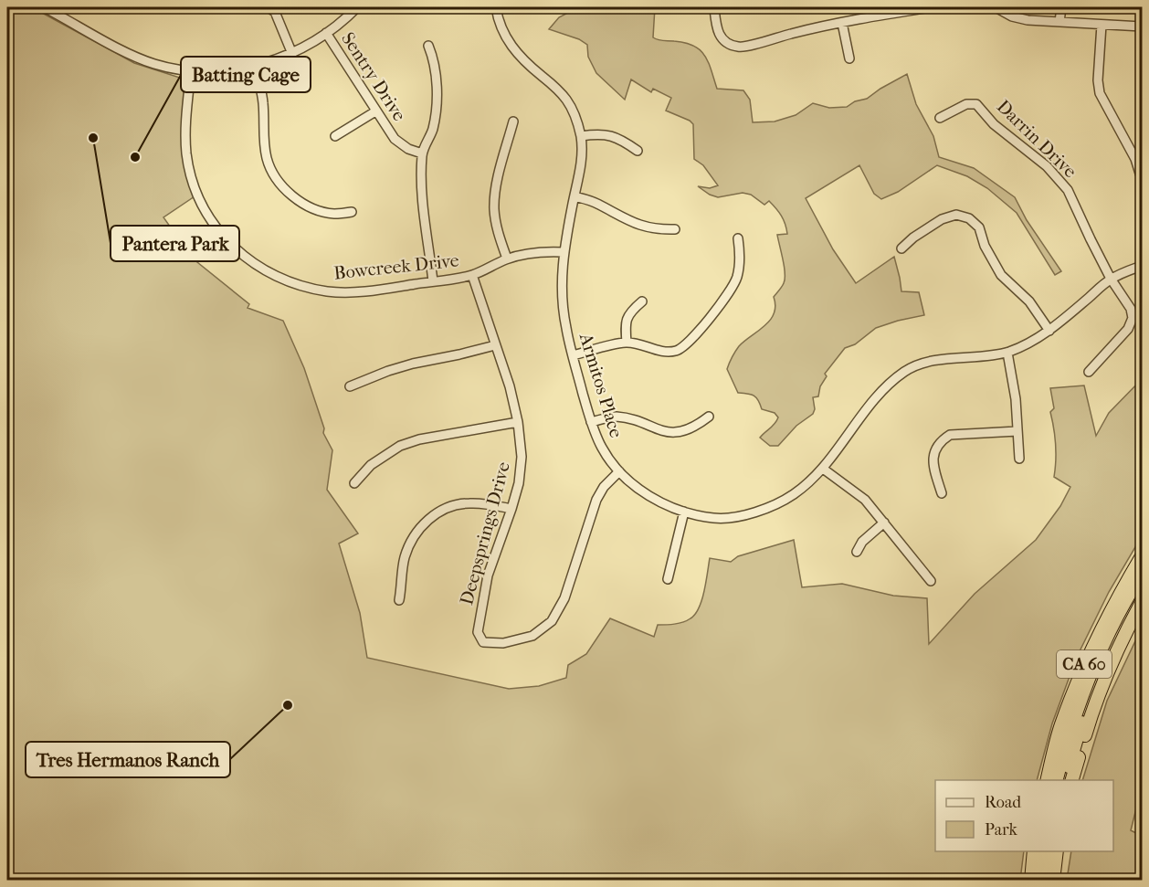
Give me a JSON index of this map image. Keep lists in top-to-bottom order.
{
  "streets": {
    "highway": ["CA 60"],
    "street": [
      "Sentry Drive",
      "Darrin Drive",
      "Bowcreek Drive",
      "Armitos Place",
      "Deepsprings Drive"
    ]
  },
  "crossings": [
    ["Darrin Drive", "Armitos Place"],
    ["Bowcreek Drive", "Armitos Place"],
    ["Bowcreek Drive", "Deepsprings Drive"],
    ["Armitos Place", "Deepsprings Drive"]
  ],
  "places": ["Pantera Park", "Batting Cage", "Tres Hermanos Ranch"],
  "legend": ["Road", "Park"]
}
